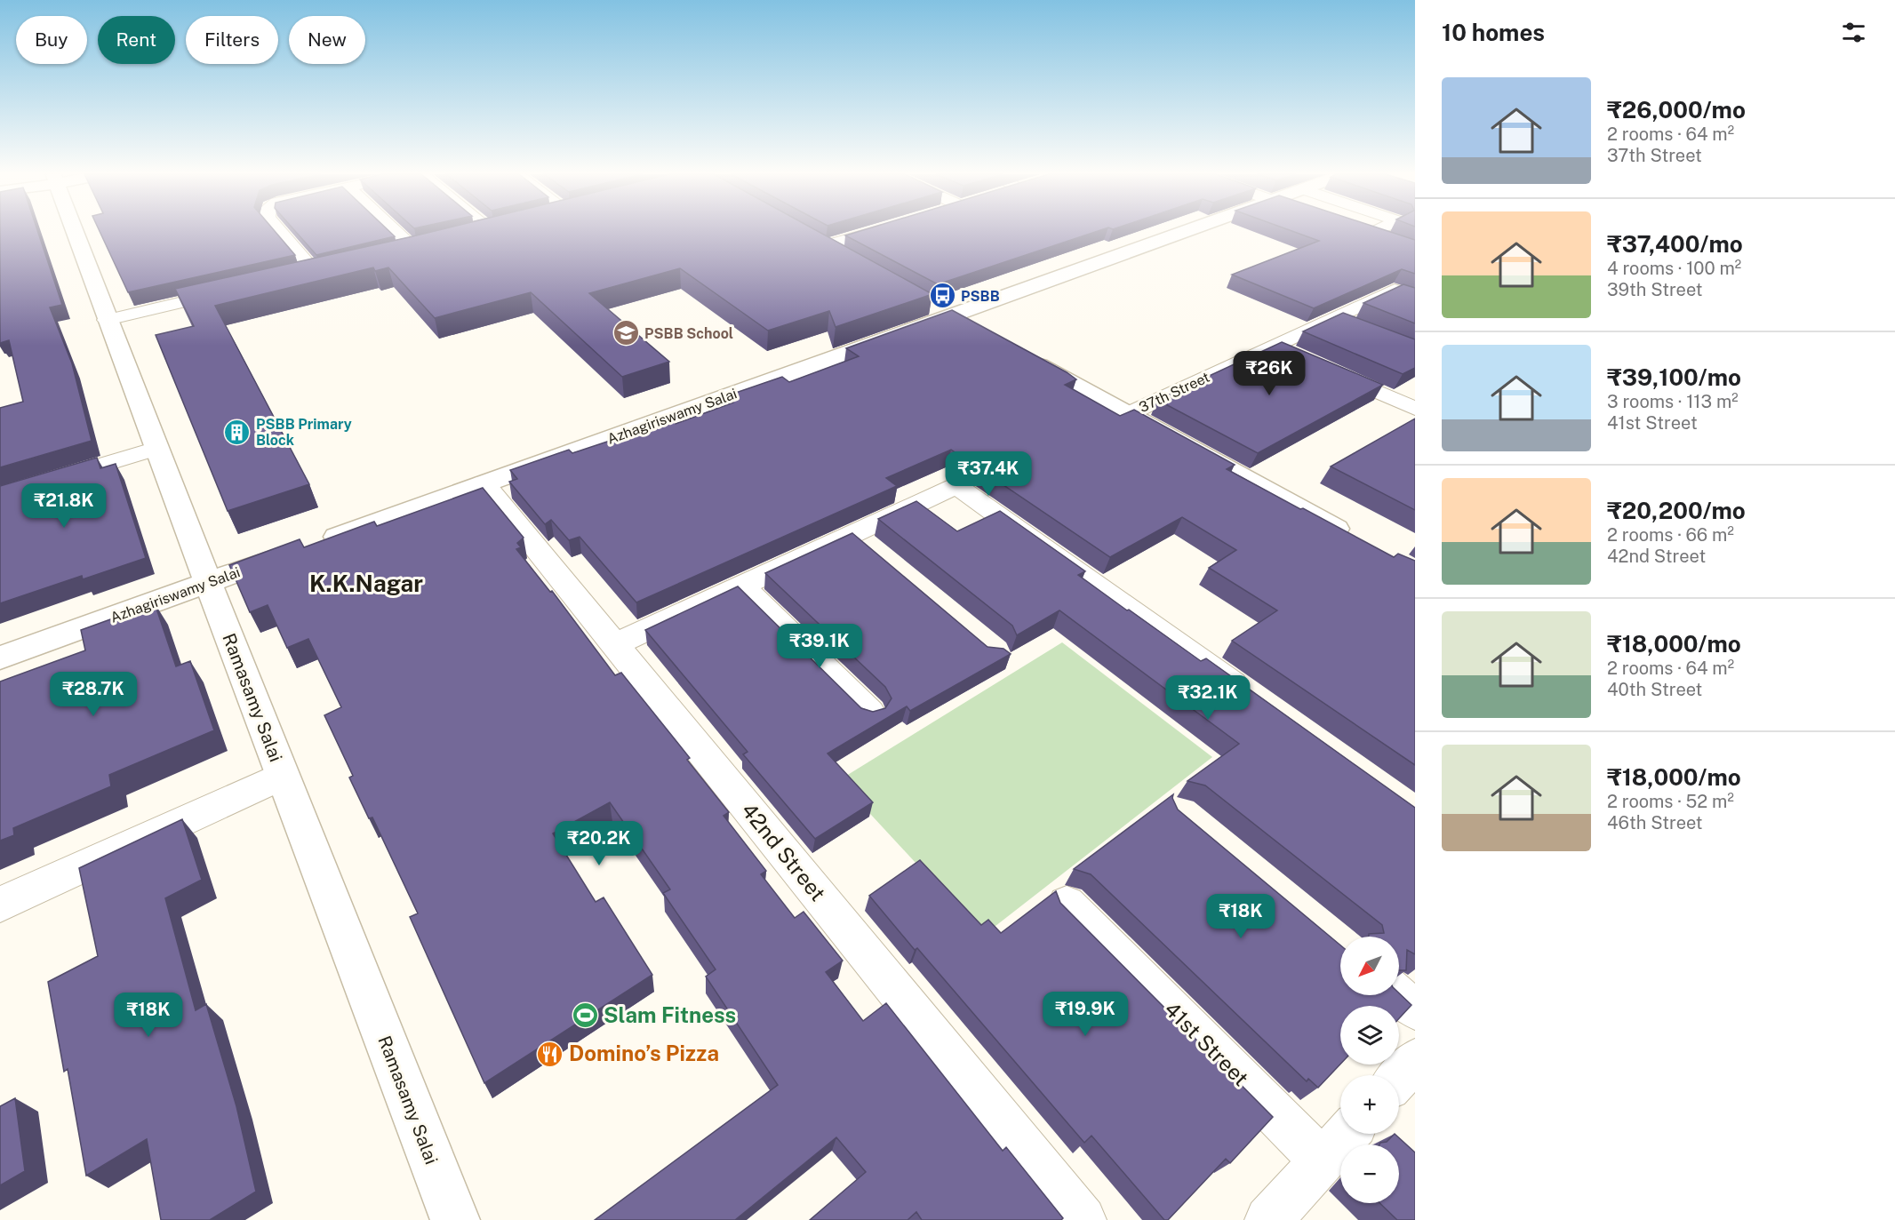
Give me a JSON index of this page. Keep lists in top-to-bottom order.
{
  "streets": {
    "street": [
      "37th Street",
      "Azhagiriswamy Salai",
      "Ramasamy Salai",
      "42nd Street",
      "41st Street"
    ]
  },
  "crossings": [
    ["Azhagiriswamy Salai", "Ramasamy Salai"],
    ["Azhagiriswamy Salai", "42nd Street"]
  ],
  "districts": ["K.K.Nagar"],
  "places": {
    "bus stop": ["PSBB"],
    "school or university": ["PSBB School"],
    "building": ["PSBB Primary Block"],
    "sports": ["Slam Fitness"],
    "restaurant": ["Domino’s Pizza"]
  },
  "north": "bottom left",
  "page": {
    "heading": "10 homes",
    "chip": [
      "Buy",
      "Rent",
      "Filters",
      "New"
    ],
    "list": [
      {
        "name": "₹26,000/mo",
        "note": "2 rooms · 64 m² · 37th Street"
      },
      {
        "name": "₹37,400/mo",
        "note": "4 rooms · 100 m² · 39th Street"
      },
      {
        "name": "₹39,100/mo",
        "note": "3 rooms · 113 m² · 41st Street"
      },
      {
        "name": "₹20,200/mo",
        "note": "2 rooms · 66 m² · 42nd Street"
      },
      {
        "name": "₹18,000/mo",
        "note": "2 rooms · 64 m² · 40th Street"
      },
      {
        "name": "₹18,000/mo",
        "note": "2 rooms · 52 m² · 46th Street"
      }
    ],
    "price": [
      "₹26K",
      "₹37.4K",
      "₹21.8K",
      "₹39.1K",
      "₹28.7K",
      "₹32.1K",
      "₹20.2K",
      "₹18K",
      "₹19.9K",
      "₹18K"
    ],
    "map_buttons": ["+", "−"]
  }
}
